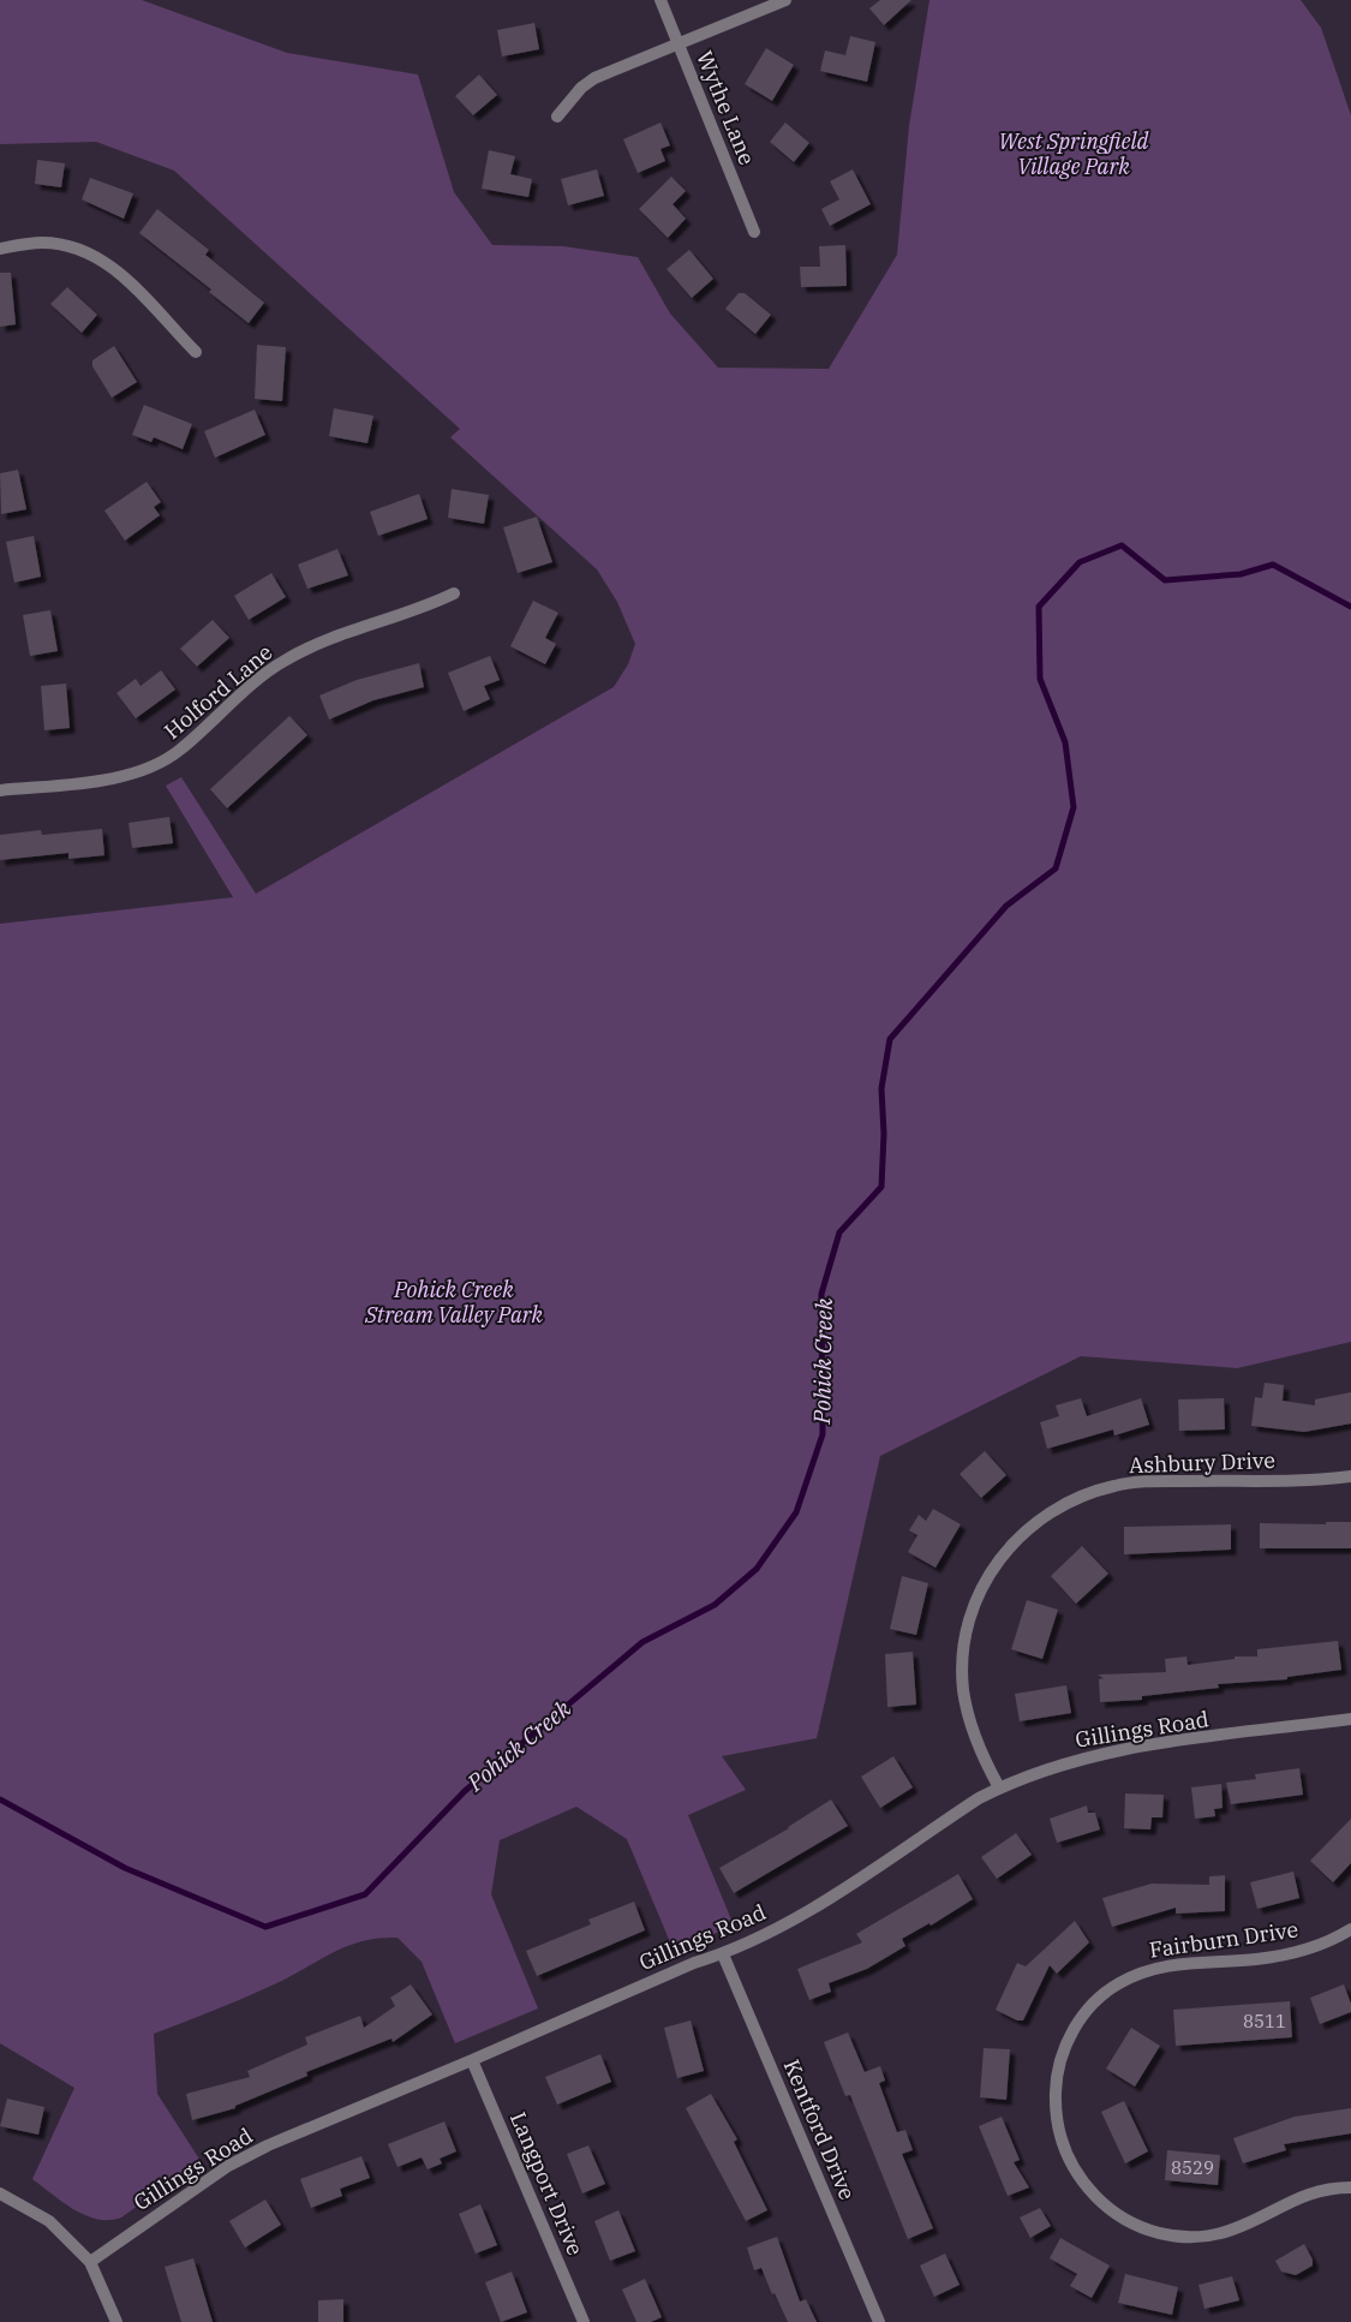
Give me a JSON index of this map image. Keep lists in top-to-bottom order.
{
  "streets": {
    "street": [
      "Wythe Lane",
      "Holford Lane",
      "Ashbury Drive",
      "Gillings Road",
      "Fairburn Drive",
      "Kentford Drive",
      "Langport Drive"
    ]
  },
  "crossings": [
    ["Ashbury Drive", "Gillings Road"],
    ["Gillings Road", "Kentford Drive"],
    ["Gillings Road", "Langport Drive"]
  ],
  "water": ["Pohick Creek"],
  "parks": ["West Springfield Village Park", "Pohick Creek Stream Valley Park"],
  "house_numbers": ["8511", "8529"]
}
